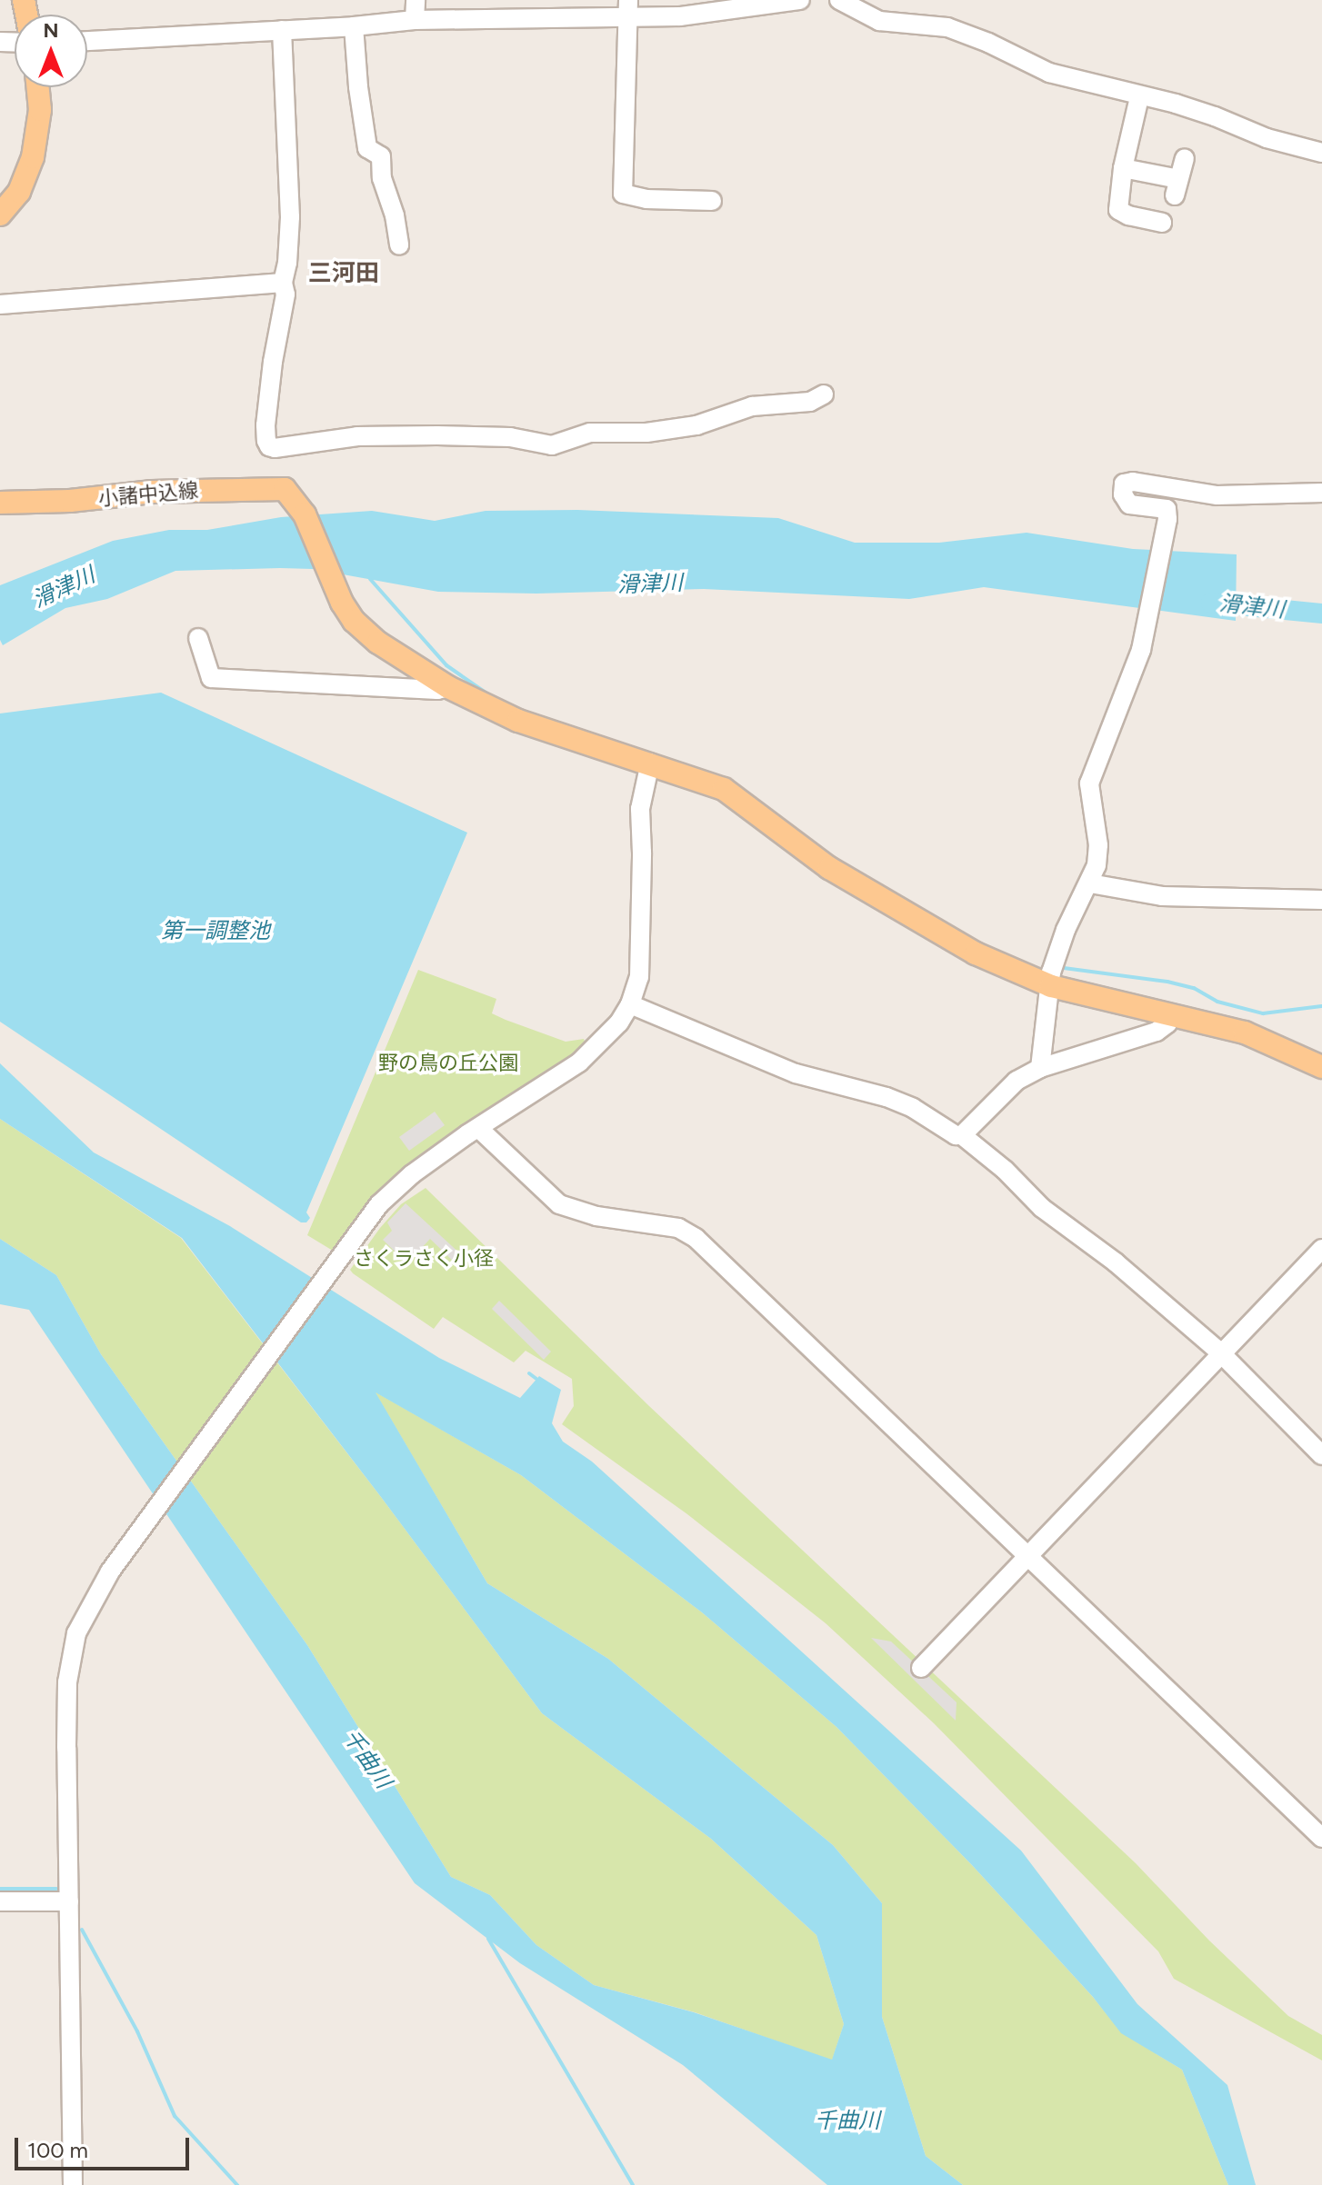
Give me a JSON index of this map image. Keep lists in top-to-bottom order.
{
  "streets": {
    "main road": ["小諸中込線"]
  },
  "districts": ["三河田"],
  "water": ["滑津川", "第一調整池", "千曲川"],
  "parks": ["野の鳥の丘公園", "さくラさく小径"],
  "scale_bar": "100 m",
  "north": "top"
}
